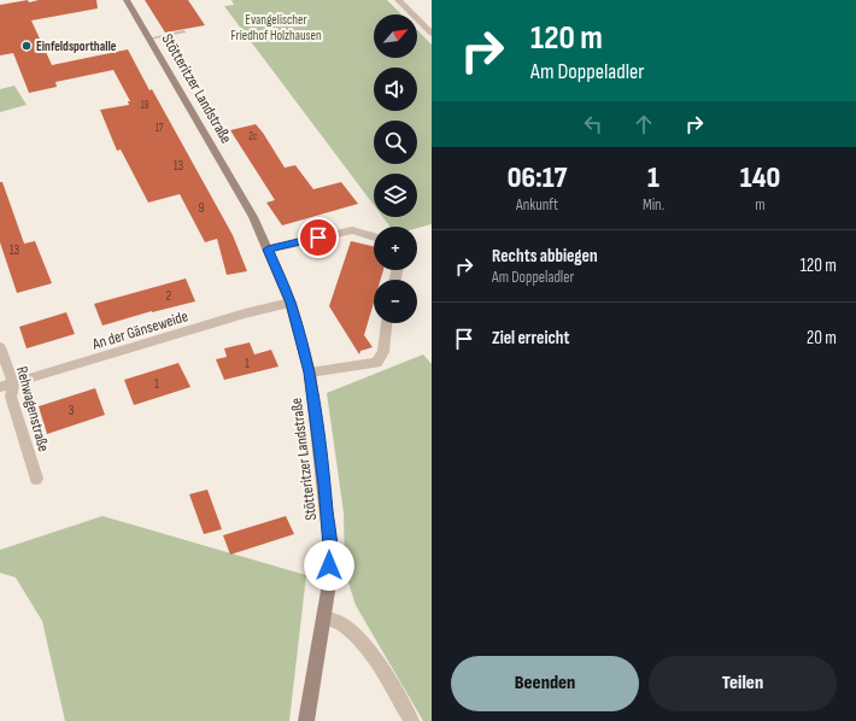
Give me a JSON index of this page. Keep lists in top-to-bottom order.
{
  "streets": {
    "street": ["Stötteritzer Landstraße", "An der Gänseweide", "Rehwagenstraße"]
  },
  "crossings": [
    ["Stötteritzer Landstraße", "An der Gänseweide"],
    ["An der Gänseweide", "Rehwagenstraße"]
  ],
  "parks": ["Evangelischer Friedhof Holzhausen"],
  "places": ["Einfeldsporthalle"],
  "house_numbers": [
    "19",
    "17",
    "2c",
    "13",
    "9",
    "13",
    "2",
    "1",
    "1",
    "3"
  ],
  "north": "top right",
  "page": {
    "turn": ["120 m", "Am Doppeladler"],
    "map_buttons": ["+", "−"],
    "eta": [
      "06:17",
      "Ankunft",
      "1",
      "Min.",
      "140",
      "m"
    ],
    "list": [
      {
        "name": "Rechts abbiegen",
        "note": "Am Doppeladler",
        "value": "120 m"
      },
      {
        "name": "Ziel erreicht",
        "value": "20 m"
      }
    ],
    "buttons": ["Beenden", "Teilen"]
  }
}
